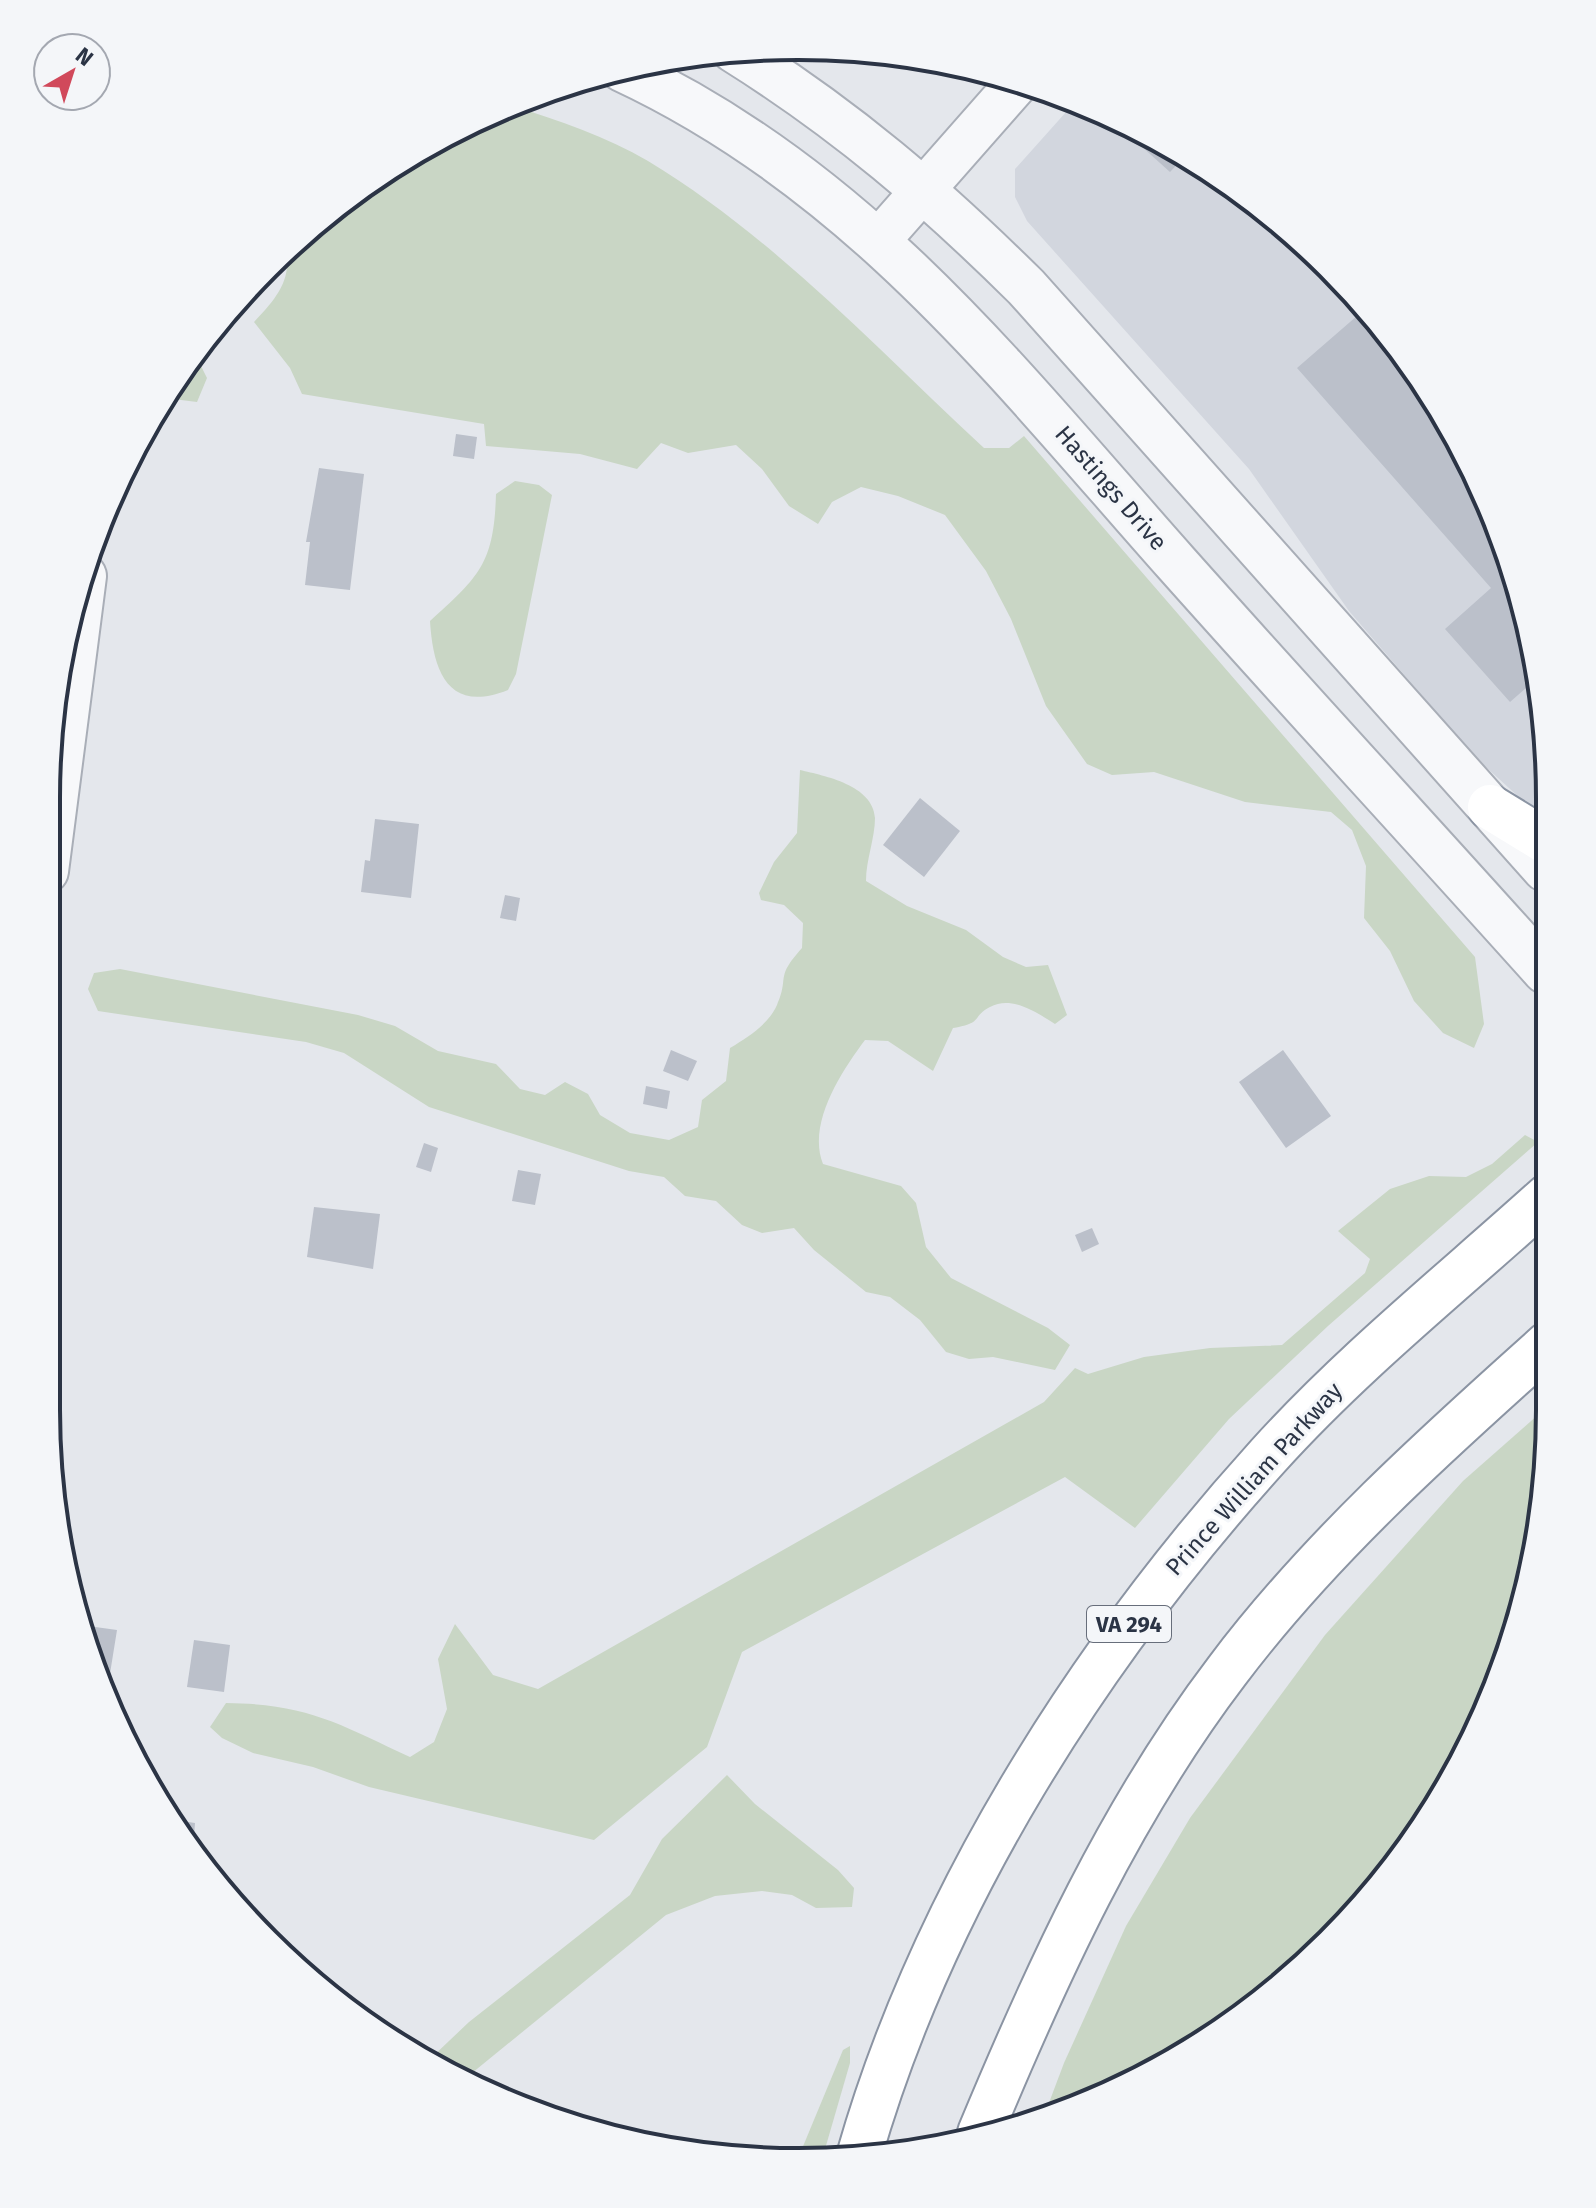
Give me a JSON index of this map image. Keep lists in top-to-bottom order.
{
  "streets": {
    "highway": ["Prince William Parkway", "VA 294"],
    "street": ["Hastings Drive"]
  },
  "north": "top right"
}
